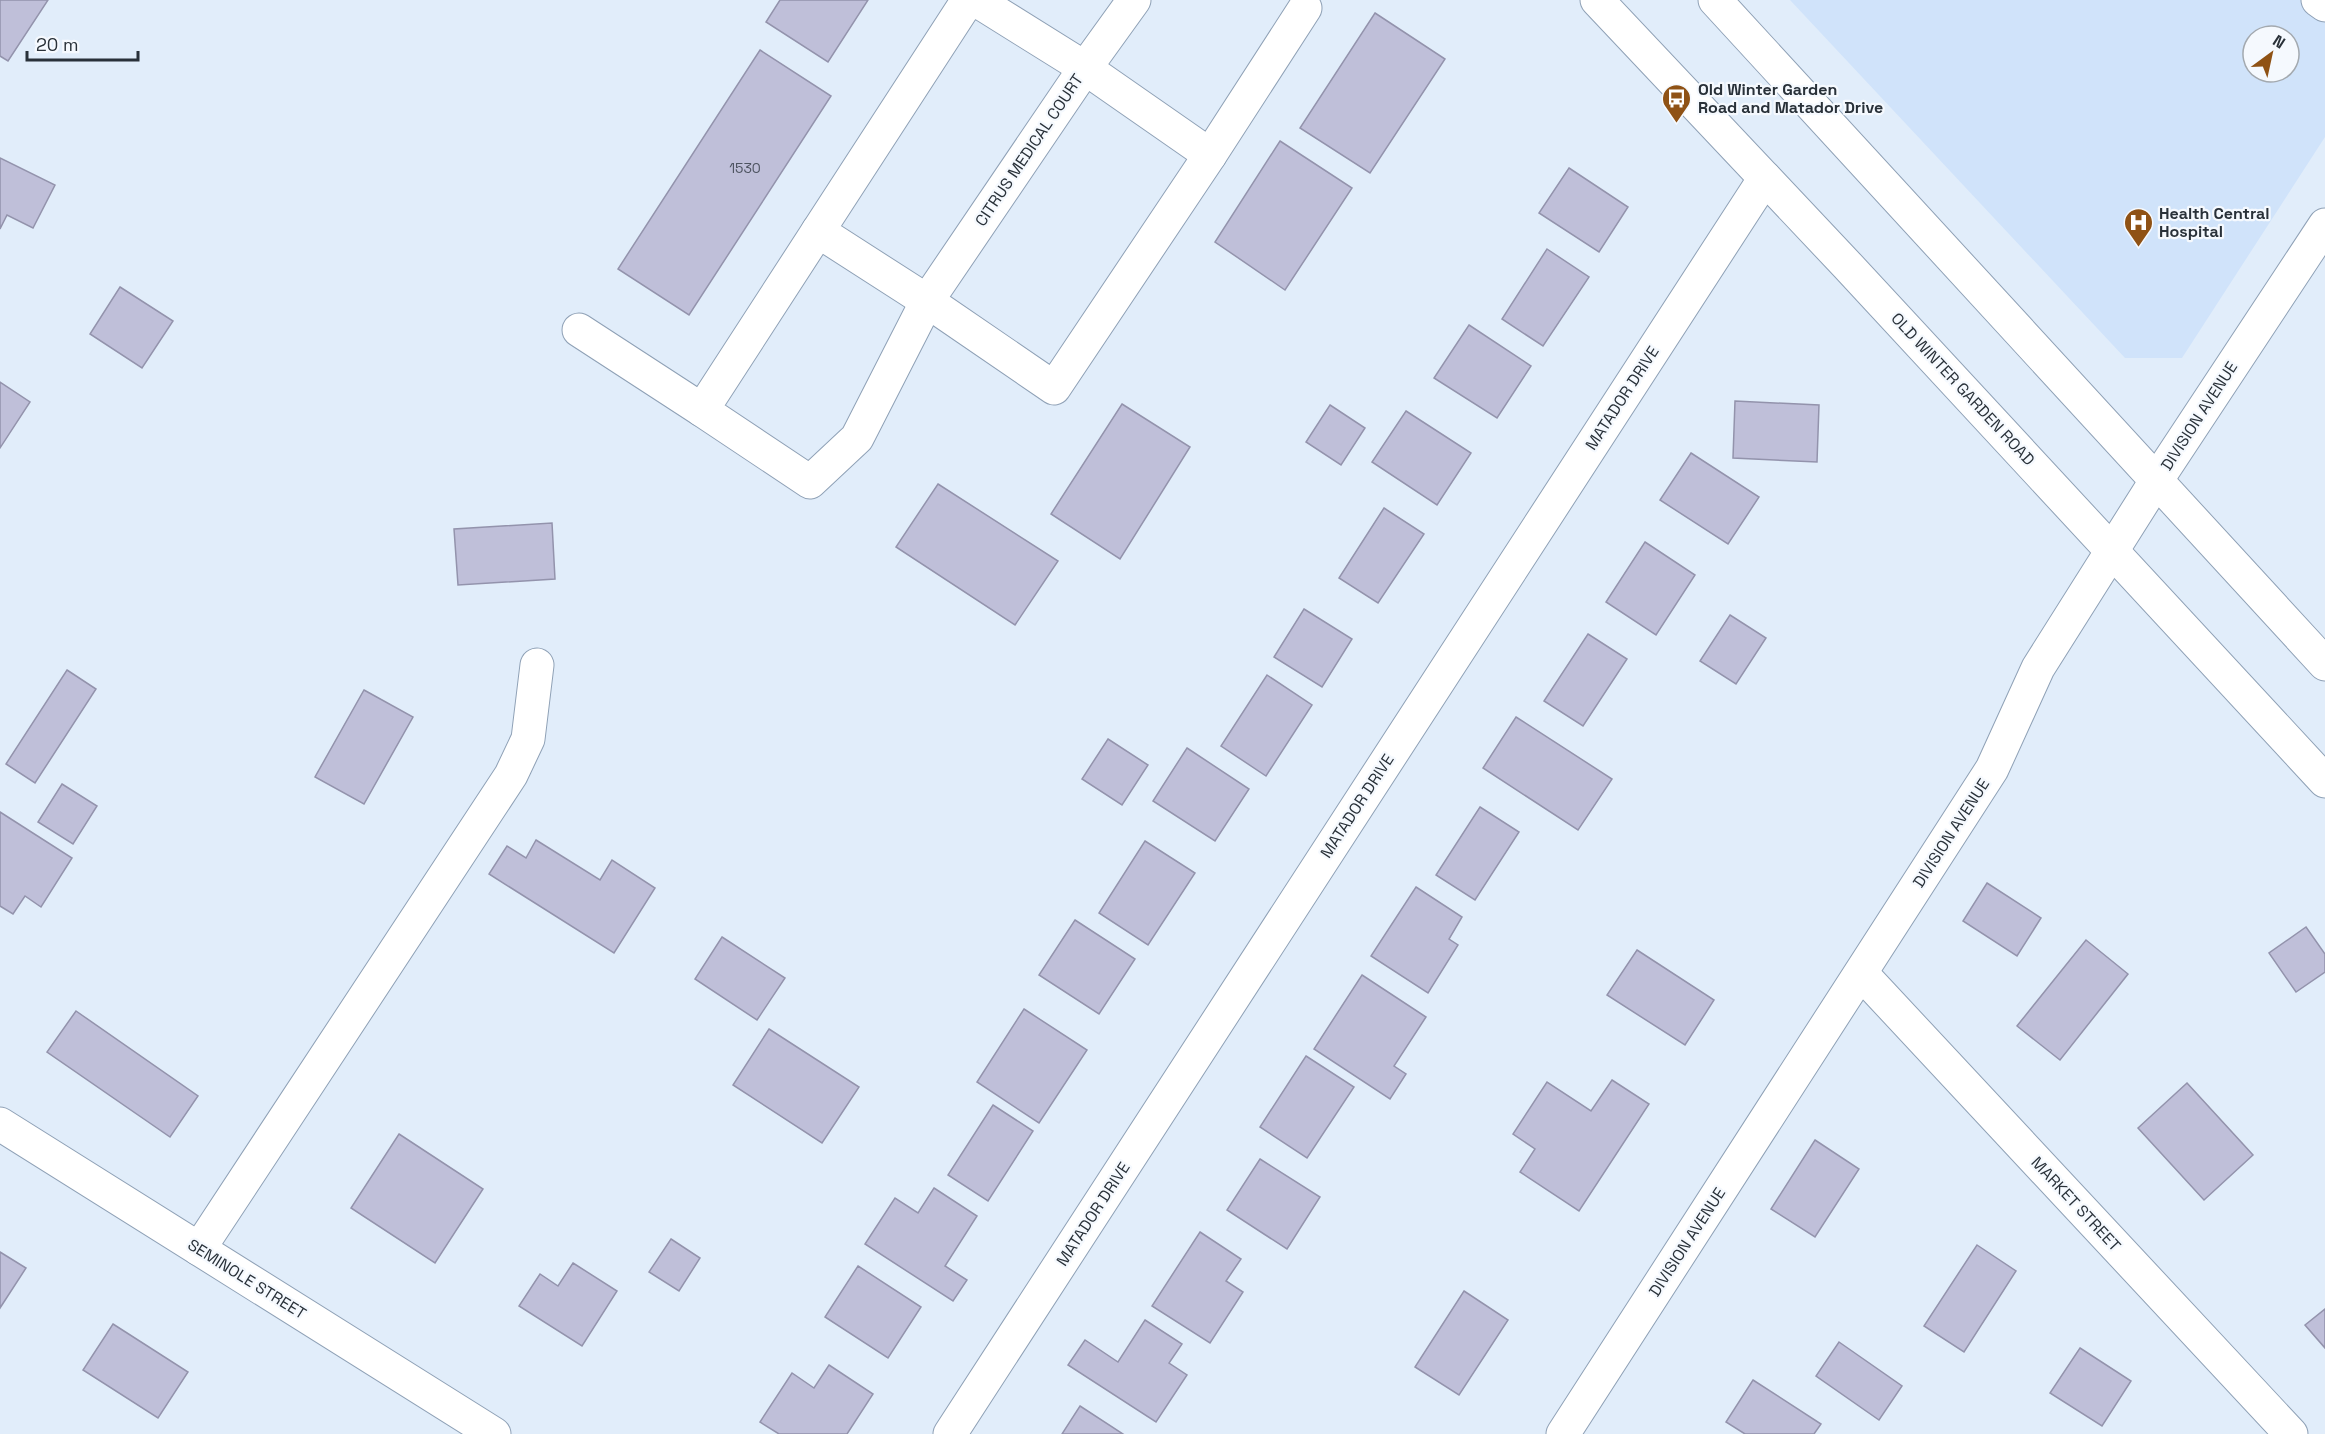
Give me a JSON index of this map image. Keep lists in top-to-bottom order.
{
  "streets": {
    "street": [
      "CITRUS MEDICAL COURT",
      "OLD WINTER GARDEN ROAD",
      "MATADOR DRIVE",
      "DIVISION AVENUE",
      "MARKET STREET",
      "SEMINOLE STREET"
    ]
  },
  "crossings": [
    ["OLD WINTER GARDEN ROAD", "MATADOR DRIVE"],
    ["OLD WINTER GARDEN ROAD", "DIVISION AVENUE"],
    ["DIVISION AVENUE", "MARKET STREET"]
  ],
  "places": {
    "bus stop": ["Old Winter Garden Road and Matador Drive"],
    "hospital": ["Health Central Hospital"]
  },
  "house_numbers": ["1530"],
  "scale_bar": "20 m",
  "north": "top right"
}
